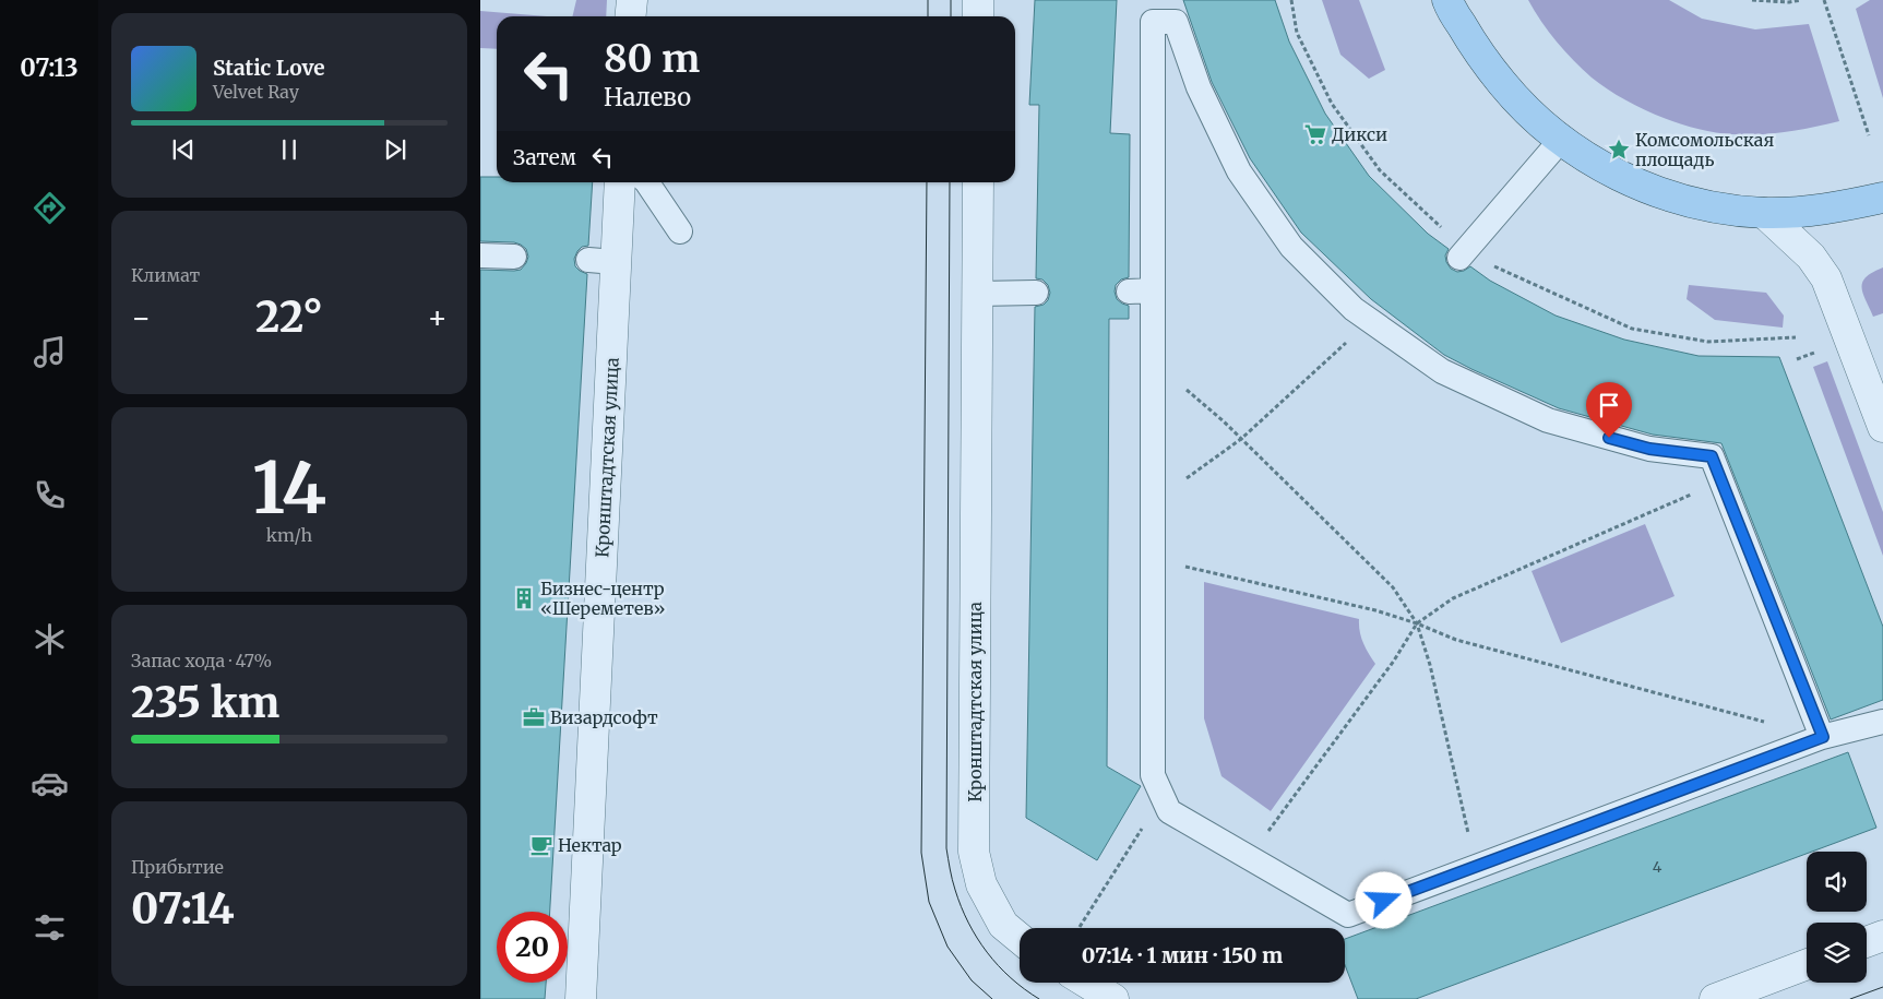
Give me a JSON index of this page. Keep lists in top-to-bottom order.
{
  "streets": {
    "street": ["Кронштадтская улица"]
  },
  "places": {
    "supermarket": ["Дикси"],
    "place": ["Комсомольская площадь"],
    "building": ["Бизнес-центр «Шереметев»"],
    "office": ["Визардсофт"],
    "cafe": ["Нектар"]
  },
  "house_numbers": ["4"],
  "page": {
    "tabs": "07:13",
    "turn": ["80 m", "Налево"],
    "song": ["Static Love", "Velvet Ray"],
    "then": "Затем",
    "tile": [
      "Климат",
      ["14", "km/h"],
      ["Запас хода · 47%", "235 km"],
      ["Прибытие", "07:14"]
    ],
    "heat": ["−", "22°", "+"],
    "limit": "20",
    "trip": "07:14 · 1 мин · 150 m"
  }
}
